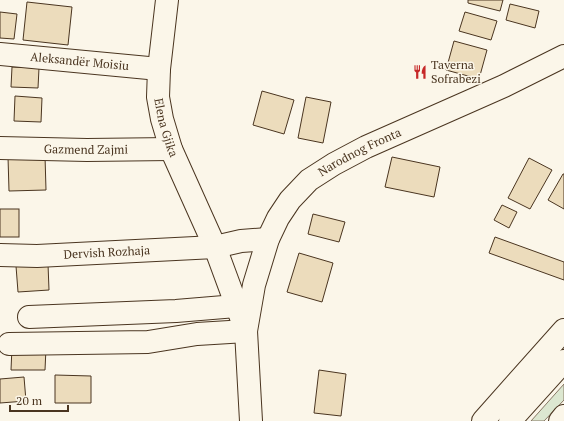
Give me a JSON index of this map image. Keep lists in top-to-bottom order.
{
  "streets": {
    "main road": [
      "Aleksandër Moisiu",
      "Elena Gjika",
      "Gazmend Zajmi",
      "Narodnog Fronta",
      "Dervish Rozhaja"
    ]
  },
  "crossings": [
    ["Aleksandër Moisiu", "Elena Gjika"],
    ["Elena Gjika", "Gazmend Zajmi"],
    ["Elena Gjika", "Narodnog Fronta"],
    ["Elena Gjika", "Dervish Rozhaja"]
  ],
  "places": {
    "restaurant": ["Taverna Sofrabezi"]
  },
  "scale_bar": "20 m"
}
